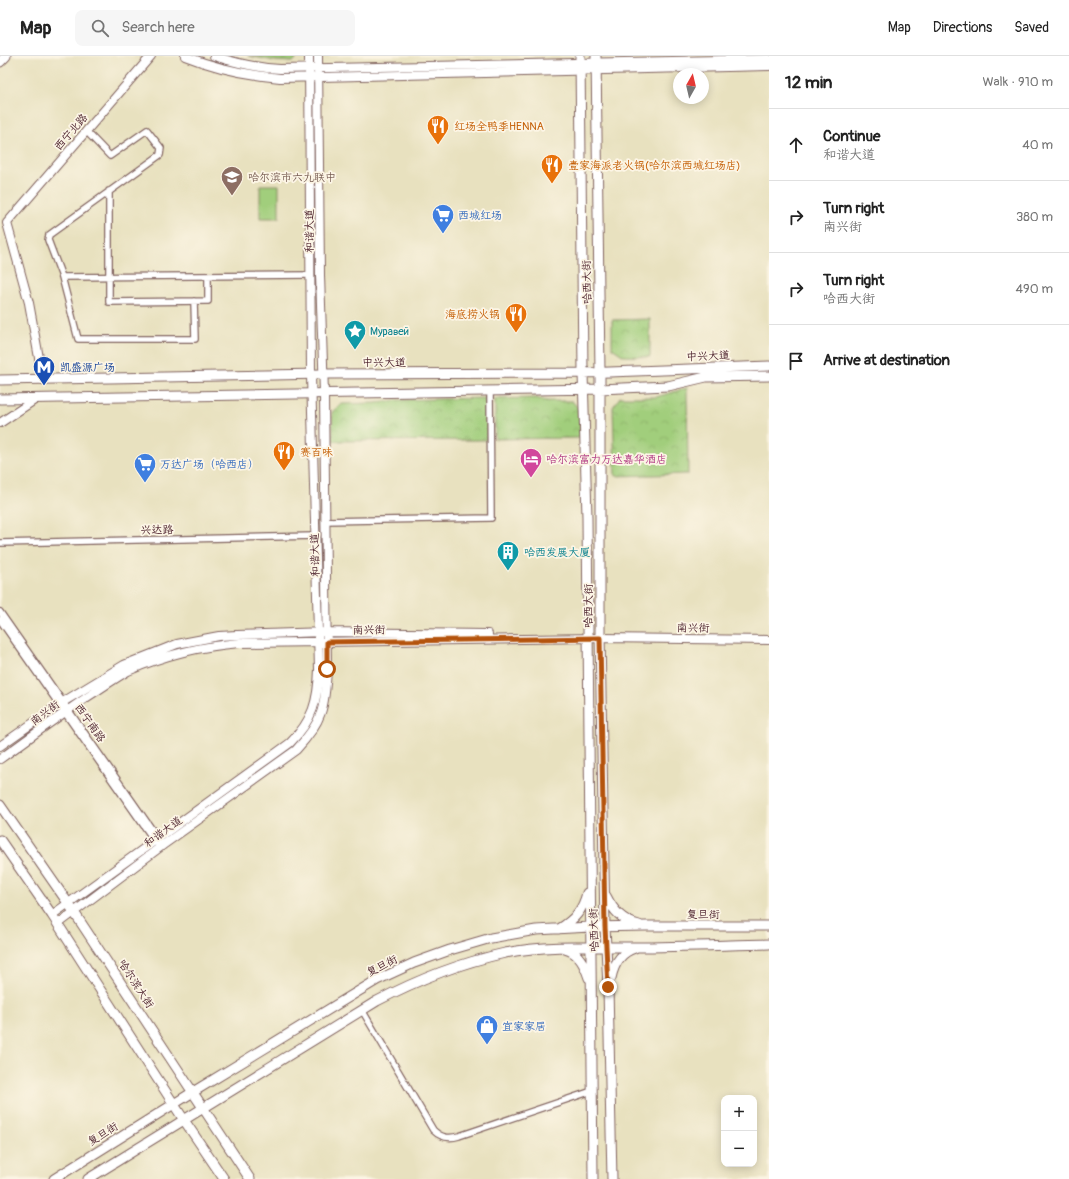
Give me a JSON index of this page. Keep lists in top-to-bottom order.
{
  "streets": {
    "main road": [
      "西宁北路",
      "和谐大道",
      "哈西大街",
      "中兴大道",
      "南兴街",
      "复旦街",
      "哈尔滨大街"
    ],
    "street": ["兴达路", "西宁南路"]
  },
  "crossings": [
    ["西宁北路", "中兴大道"],
    ["和谐大道", "中兴大道"],
    ["和谐大道", "兴达路"],
    ["和谐大道", "南兴街"],
    ["和谐大道", "西宁南路"],
    ["和谐大道", "哈尔滨大街"],
    ["哈西大街", "中兴大道"],
    ["哈西大街", "南兴街"],
    ["哈西大街", "复旦街"],
    ["南兴街", "西宁南路"],
    ["复旦街", "哈尔滨大街"]
  ],
  "places": {
    "restaurant": [
      "红场全鸭季HENNA",
      "壹家海派老火锅(哈尔滨西城红场店)",
      "海底捞火锅",
      "赛百味"
    ],
    "school or university": ["哈尔滨市六九联中"],
    "supermarket": ["西城红场", "万达广场（哈西店）"],
    "place": ["Муравей"],
    "metro station": ["凯盛源广场"],
    "hotel": ["哈尔滨富力万达嘉华酒店"],
    "building": ["哈西发展大厦"],
    "shop": ["宜家家居"]
  },
  "north": "top",
  "page": {
    "header": "Map",
    "search": "Search here",
    "nav": ["Map", "Directions", "Saved"],
    "heading": ["12 min", "Walk · 910 m"],
    "list": [
      ["Continue", "和谐大道", "40 m"],
      ["Turn right", "南兴街", "380 m"],
      ["Turn right", "哈西大街", "490 m"],
      "Arrive at destination"
    ],
    "map_buttons": ["+", "−"]
  }
}
